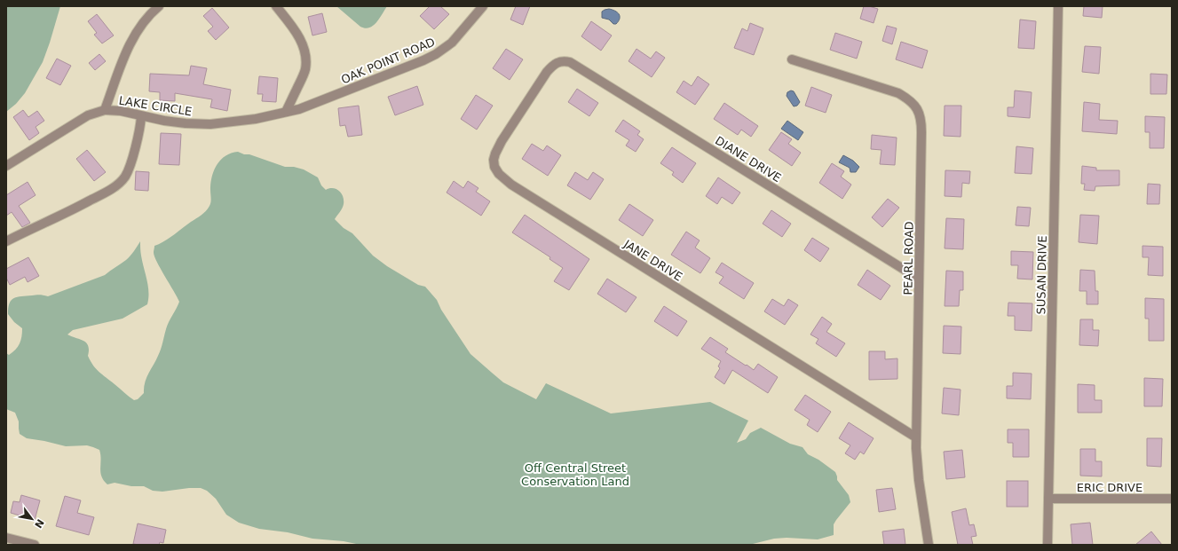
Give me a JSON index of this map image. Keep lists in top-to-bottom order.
{
  "streets": {
    "street": [
      "OAK POINT ROAD",
      "LAKE CIRCLE",
      "DIANE DRIVE",
      "PEARL ROAD",
      "JANE DRIVE",
      "SUSAN DRIVE",
      "ERIC DRIVE"
    ]
  },
  "crossings": [
    ["OAK POINT ROAD", "LAKE CIRCLE"],
    ["DIANE DRIVE", "PEARL ROAD"],
    ["DIANE DRIVE", "JANE DRIVE"],
    ["PEARL ROAD", "JANE DRIVE"],
    ["SUSAN DRIVE", "ERIC DRIVE"]
  ],
  "parks": ["Off Central Street Conservation Land"],
  "north": "bottom right"
}
